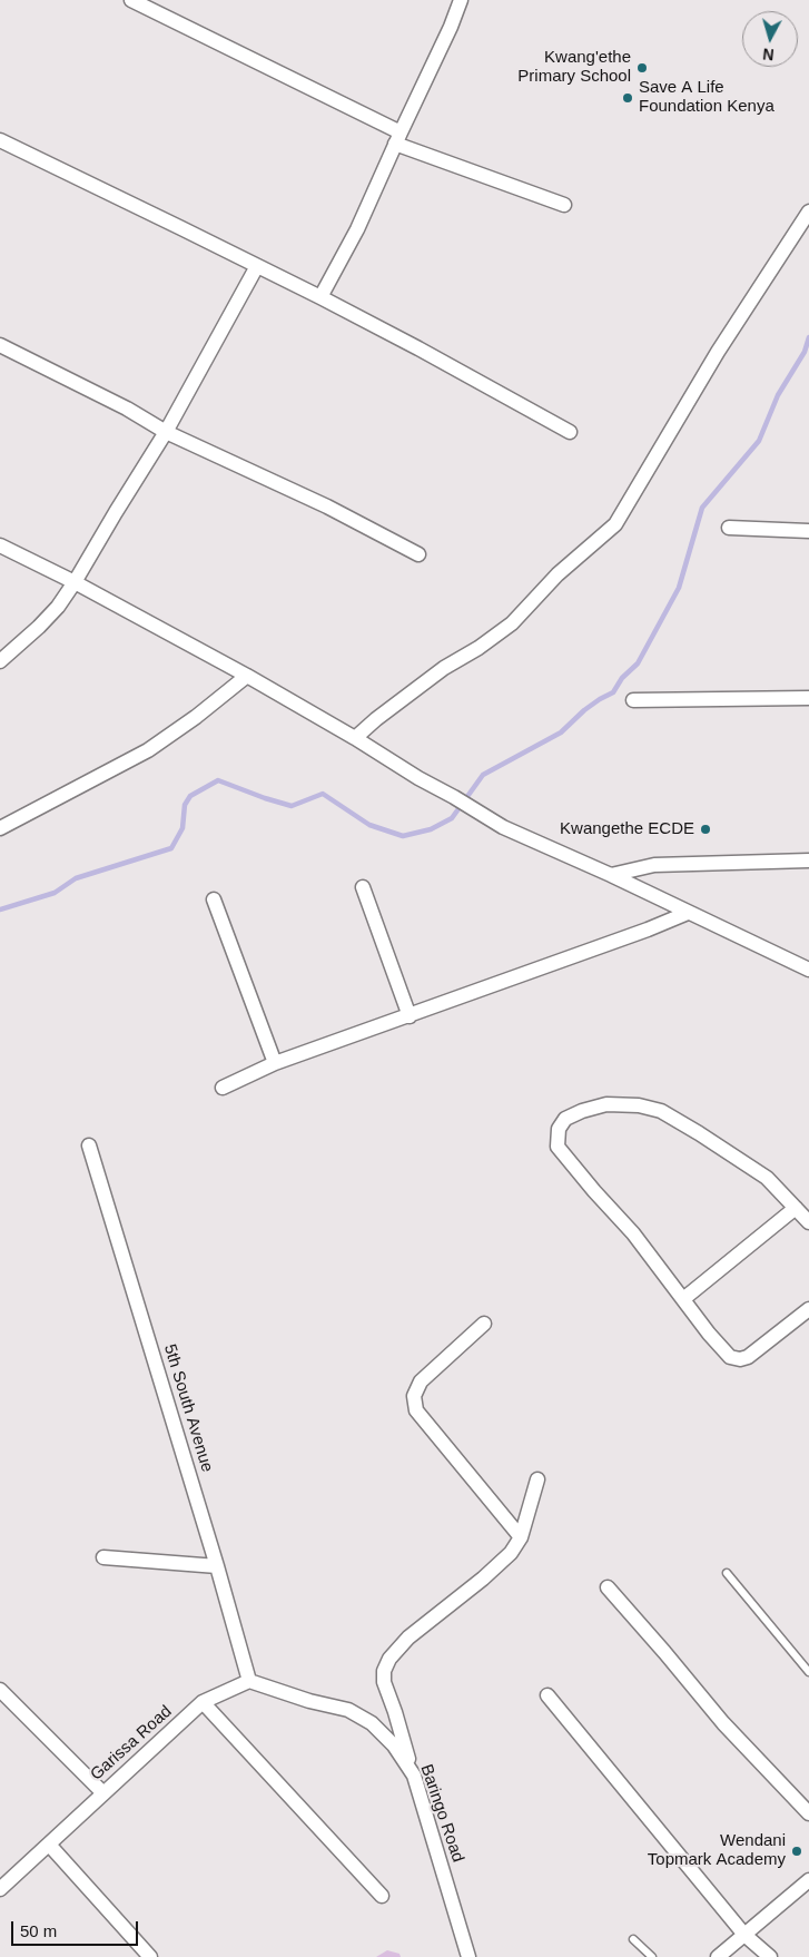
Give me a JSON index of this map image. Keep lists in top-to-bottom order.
{
  "streets": {
    "street": ["5th South Avenue", "Garissa Road", "Baringo Road"]
  },
  "crossings": [
    ["5th South Avenue", "Garissa Road"],
    ["5th South Avenue", "Baringo Road"],
    ["Garissa Road", "Baringo Road"]
  ],
  "places": [
    "Kwang'ethe Primary School",
    "Save A Life Foundation Kenya",
    "Kwangethe ECDE",
    "Wendani Topmark Academy"
  ],
  "scale_bar": "50 m",
  "north": "bottom"
}
